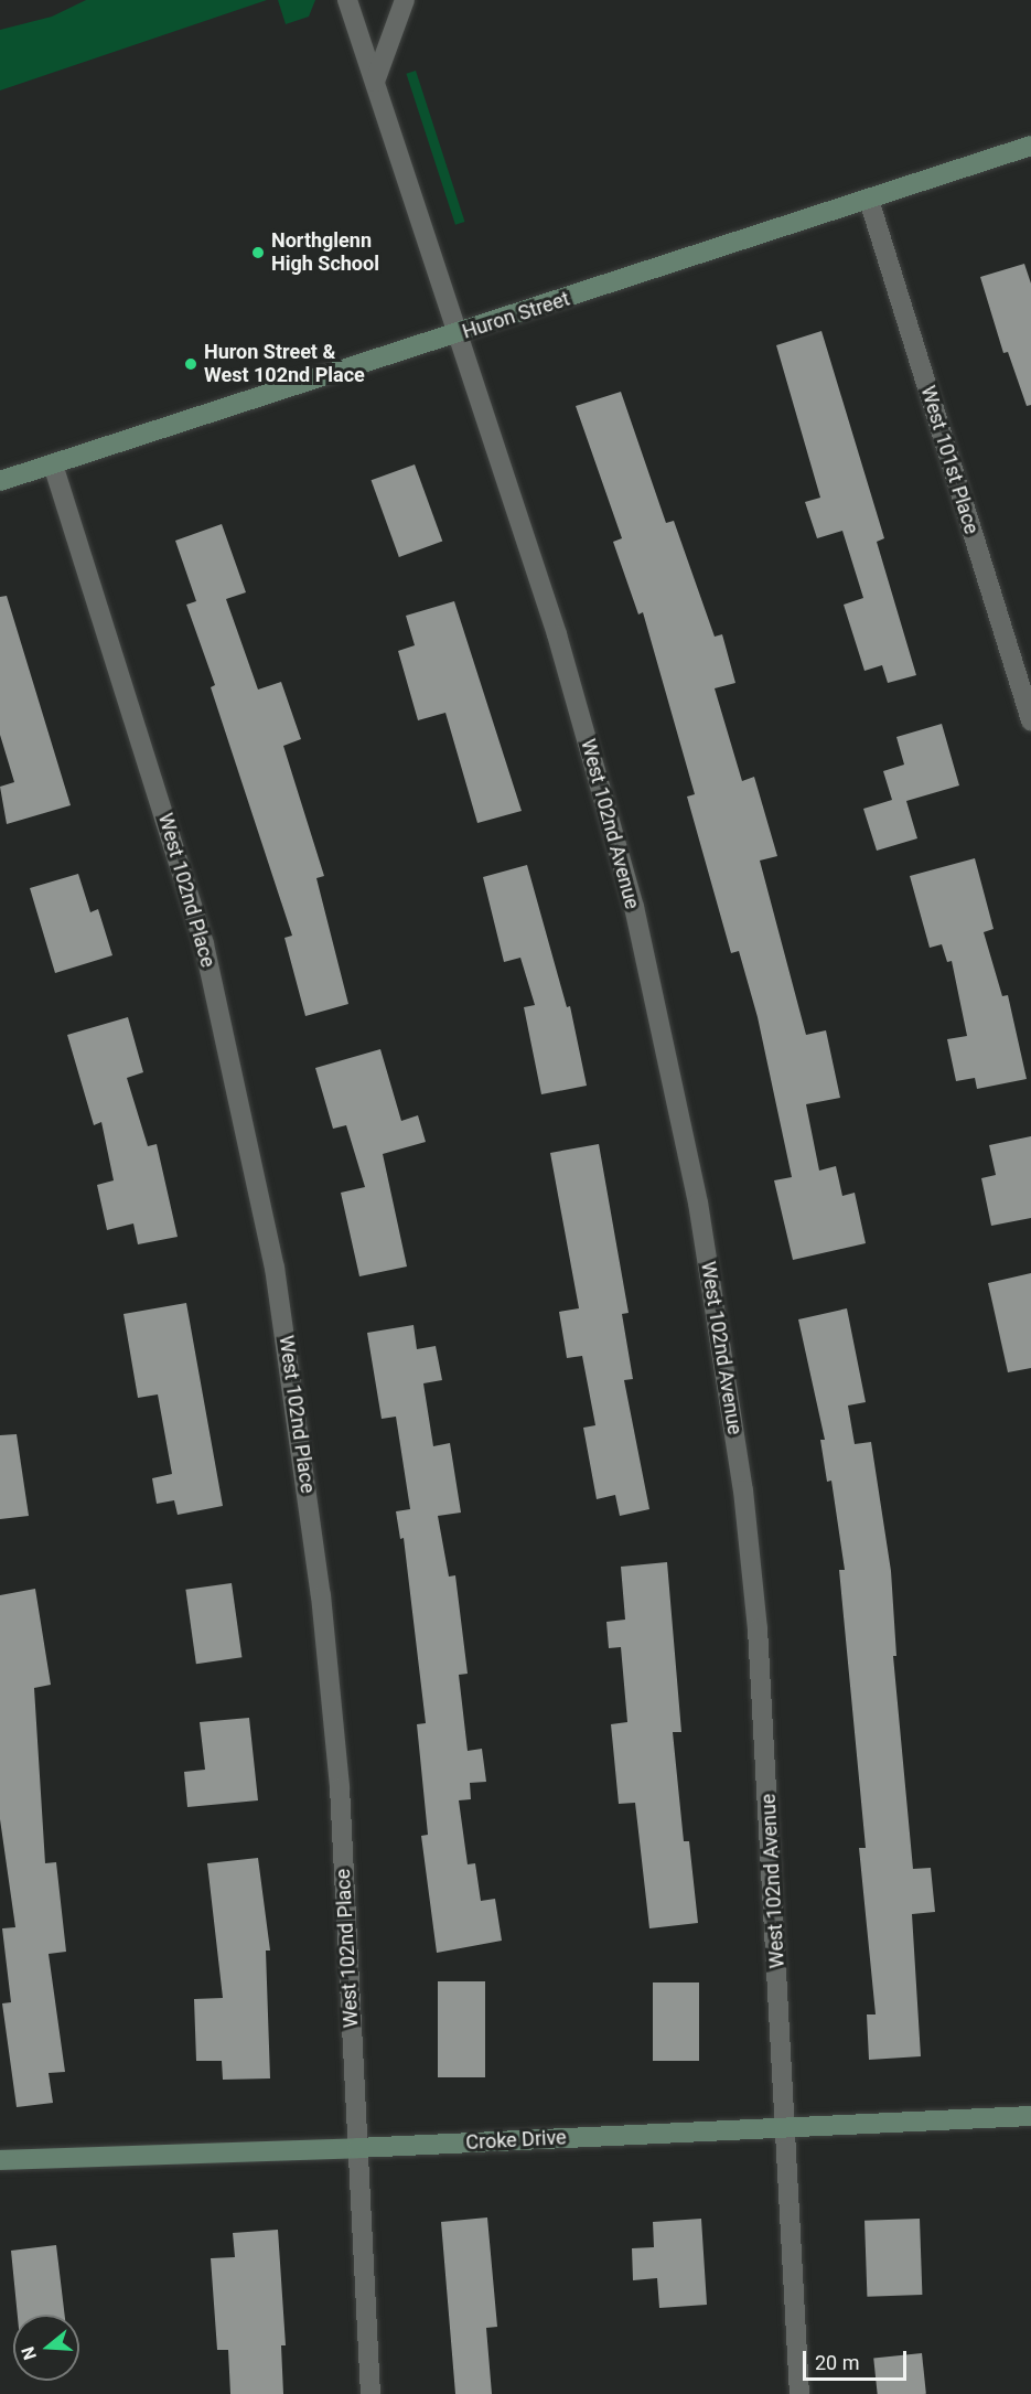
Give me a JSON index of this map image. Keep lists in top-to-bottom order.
{
  "streets": {
    "main road": ["Huron Street", "Croke Drive"],
    "street": ["West 101st Place", "West 102nd Avenue", "West 102nd Place"]
  },
  "crossings": [
    ["Huron Street", "West 101st Place"],
    ["Huron Street", "West 102nd Avenue"],
    ["Huron Street", "West 102nd Place"],
    ["West 102nd Avenue", "Croke Drive"],
    ["West 102nd Place", "Croke Drive"]
  ],
  "places": ["Northglenn High School", "Huron Street & West 102nd Place"],
  "scale_bar": "20 m",
  "north": "left"
}
